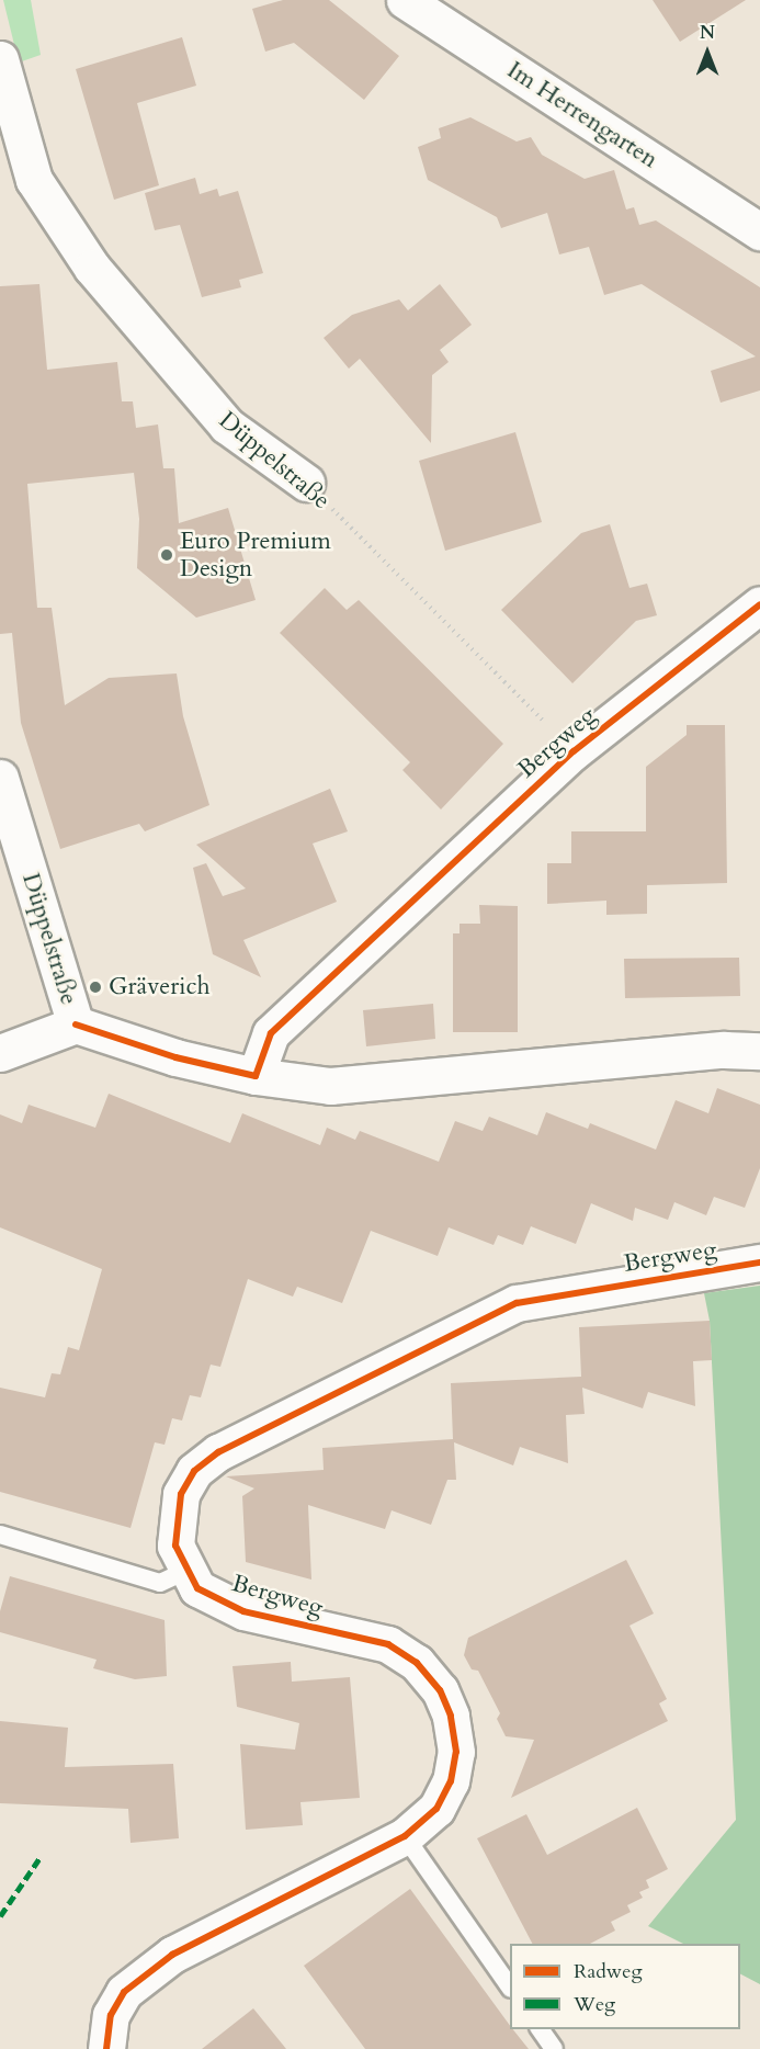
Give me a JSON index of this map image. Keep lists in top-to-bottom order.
{
  "streets": {
    "street": ["Im Herrengarten", "Düppelstraße", "Bergweg"]
  },
  "crossings": [
    ["Düppelstraße", "Bergweg"]
  ],
  "places": ["Euro Premium Design", "Gräverich"],
  "legend": ["Radweg", "Weg"],
  "north": "top"
}
